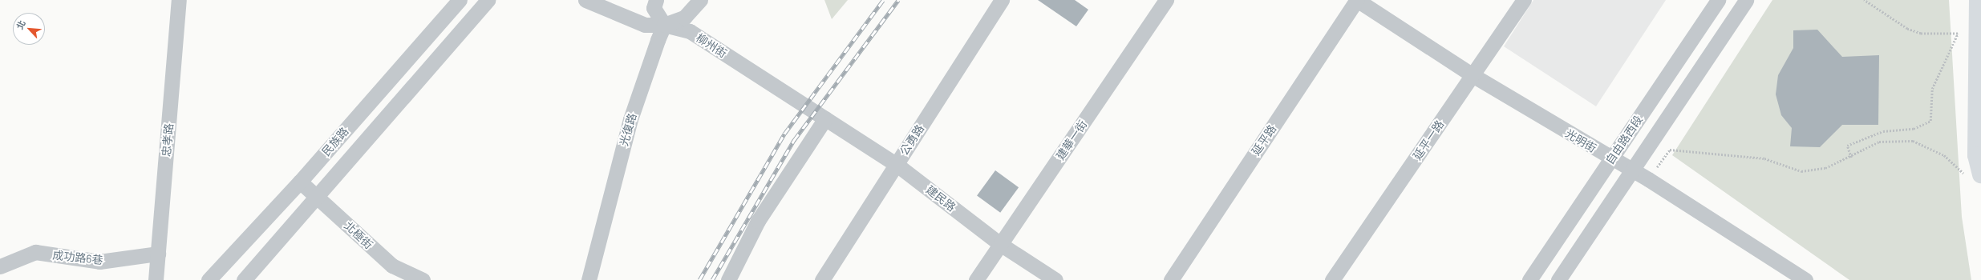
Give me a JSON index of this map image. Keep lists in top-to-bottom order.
{
  "streets": {
    "street": [
      "柳州街",
      "光復路",
      "忠孝路",
      "公勇路",
      "建華一街",
      "延平路",
      "延平一路",
      "自由路西段",
      "光明街",
      "民族路",
      "建民路",
      "北極街",
      "成功路6巷"
    ]
  },
  "crossings": [
    ["柳州街", "光復路"],
    ["柳州街", "建民路"],
    ["忠孝路", "成功路6巷"],
    ["公勇路", "建民路"],
    ["建華一街", "建民路"],
    ["延平路", "光明街"],
    ["延平一路", "光明街"],
    ["自由路西段", "光明街"],
    ["民族路", "北極街"]
  ],
  "north": "top left"
}
